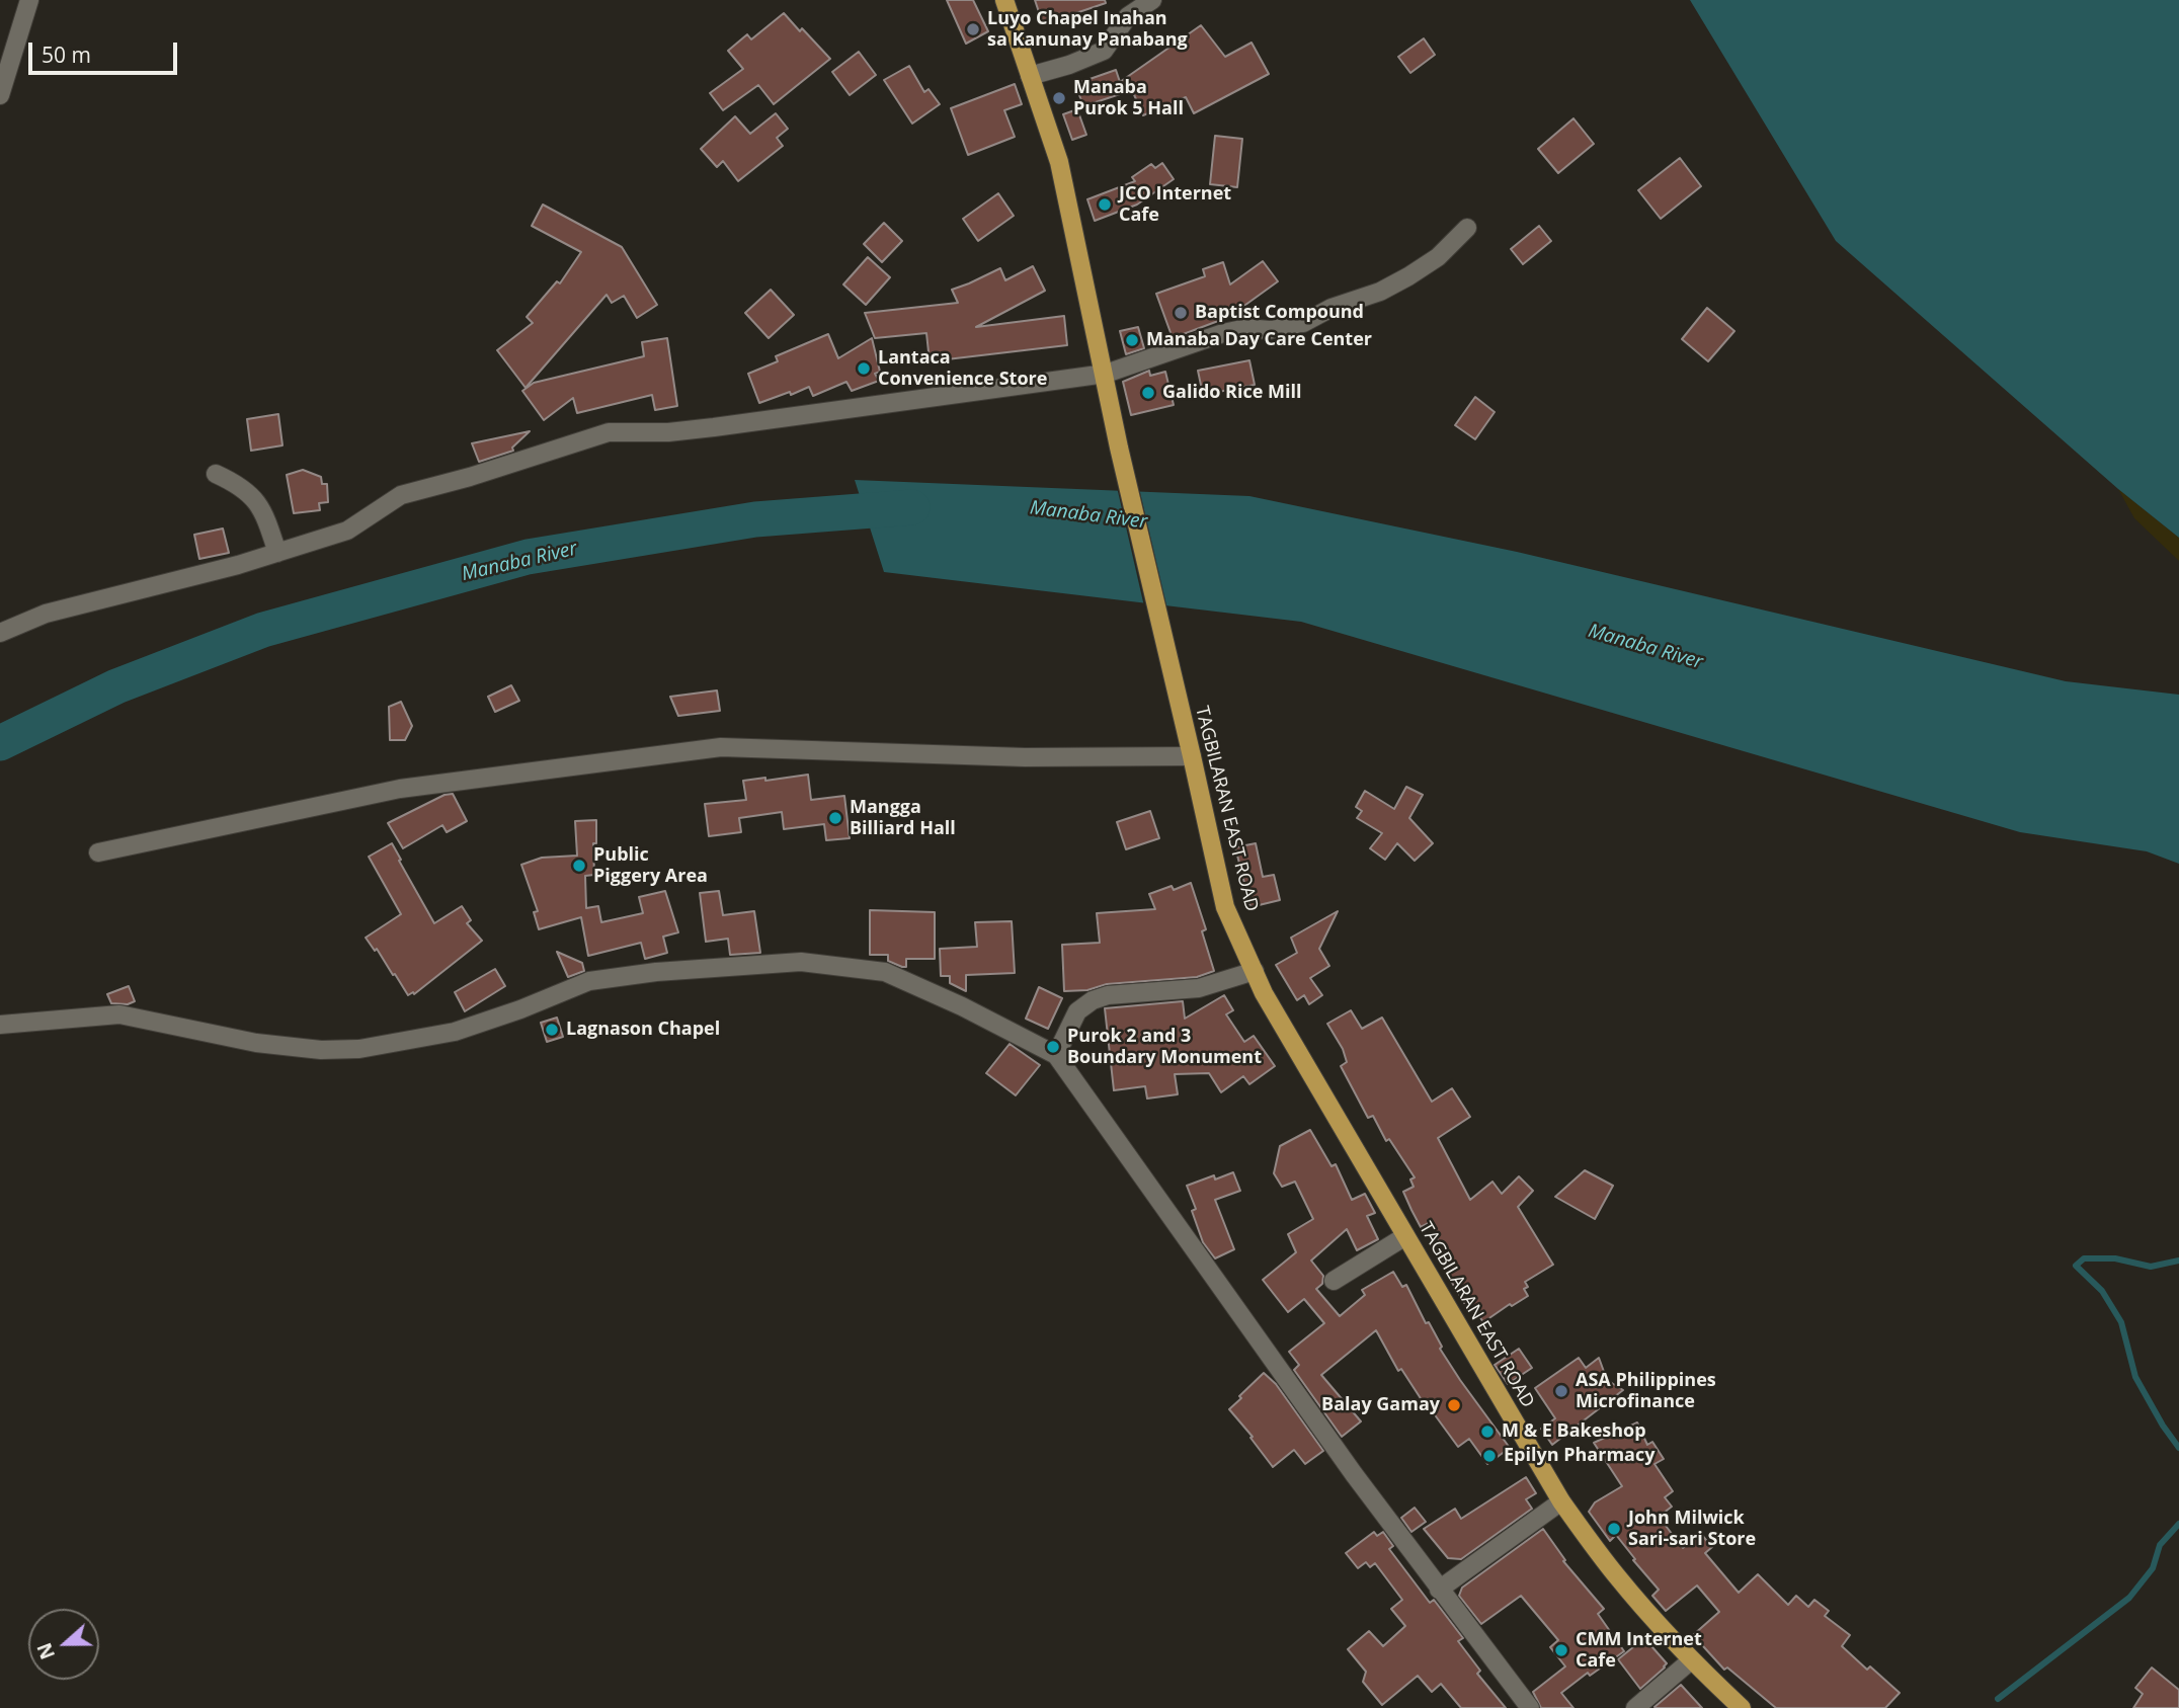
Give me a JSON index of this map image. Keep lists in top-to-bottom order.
{
  "streets": {
    "main road": ["TAGBILARAN EAST ROAD"]
  },
  "water": ["Manaba River"],
  "places": [
    "Luyo Chapel Inahan sa Kanunay Panabang",
    "Manaba Purok 5 Hall",
    "JCO Internet Cafe",
    "Baptist Compound",
    "Manaba Day Care Center",
    "Lantaca Convenience Store",
    "Galido Rice Mill",
    "Mangga Billiard Hall",
    "Public Piggery Area",
    "Lagnason Chapel",
    "Purok 2 and 3 Boundary Monument",
    "ASA Philippines Microfinance",
    "Balay Gamay",
    "M & E Bakeshop",
    "Epilyn Pharmacy",
    "John Milwick Sari-sari Store",
    "CMM Internet Cafe"
  ],
  "scale_bar": "50 m",
  "north": "left"
}
